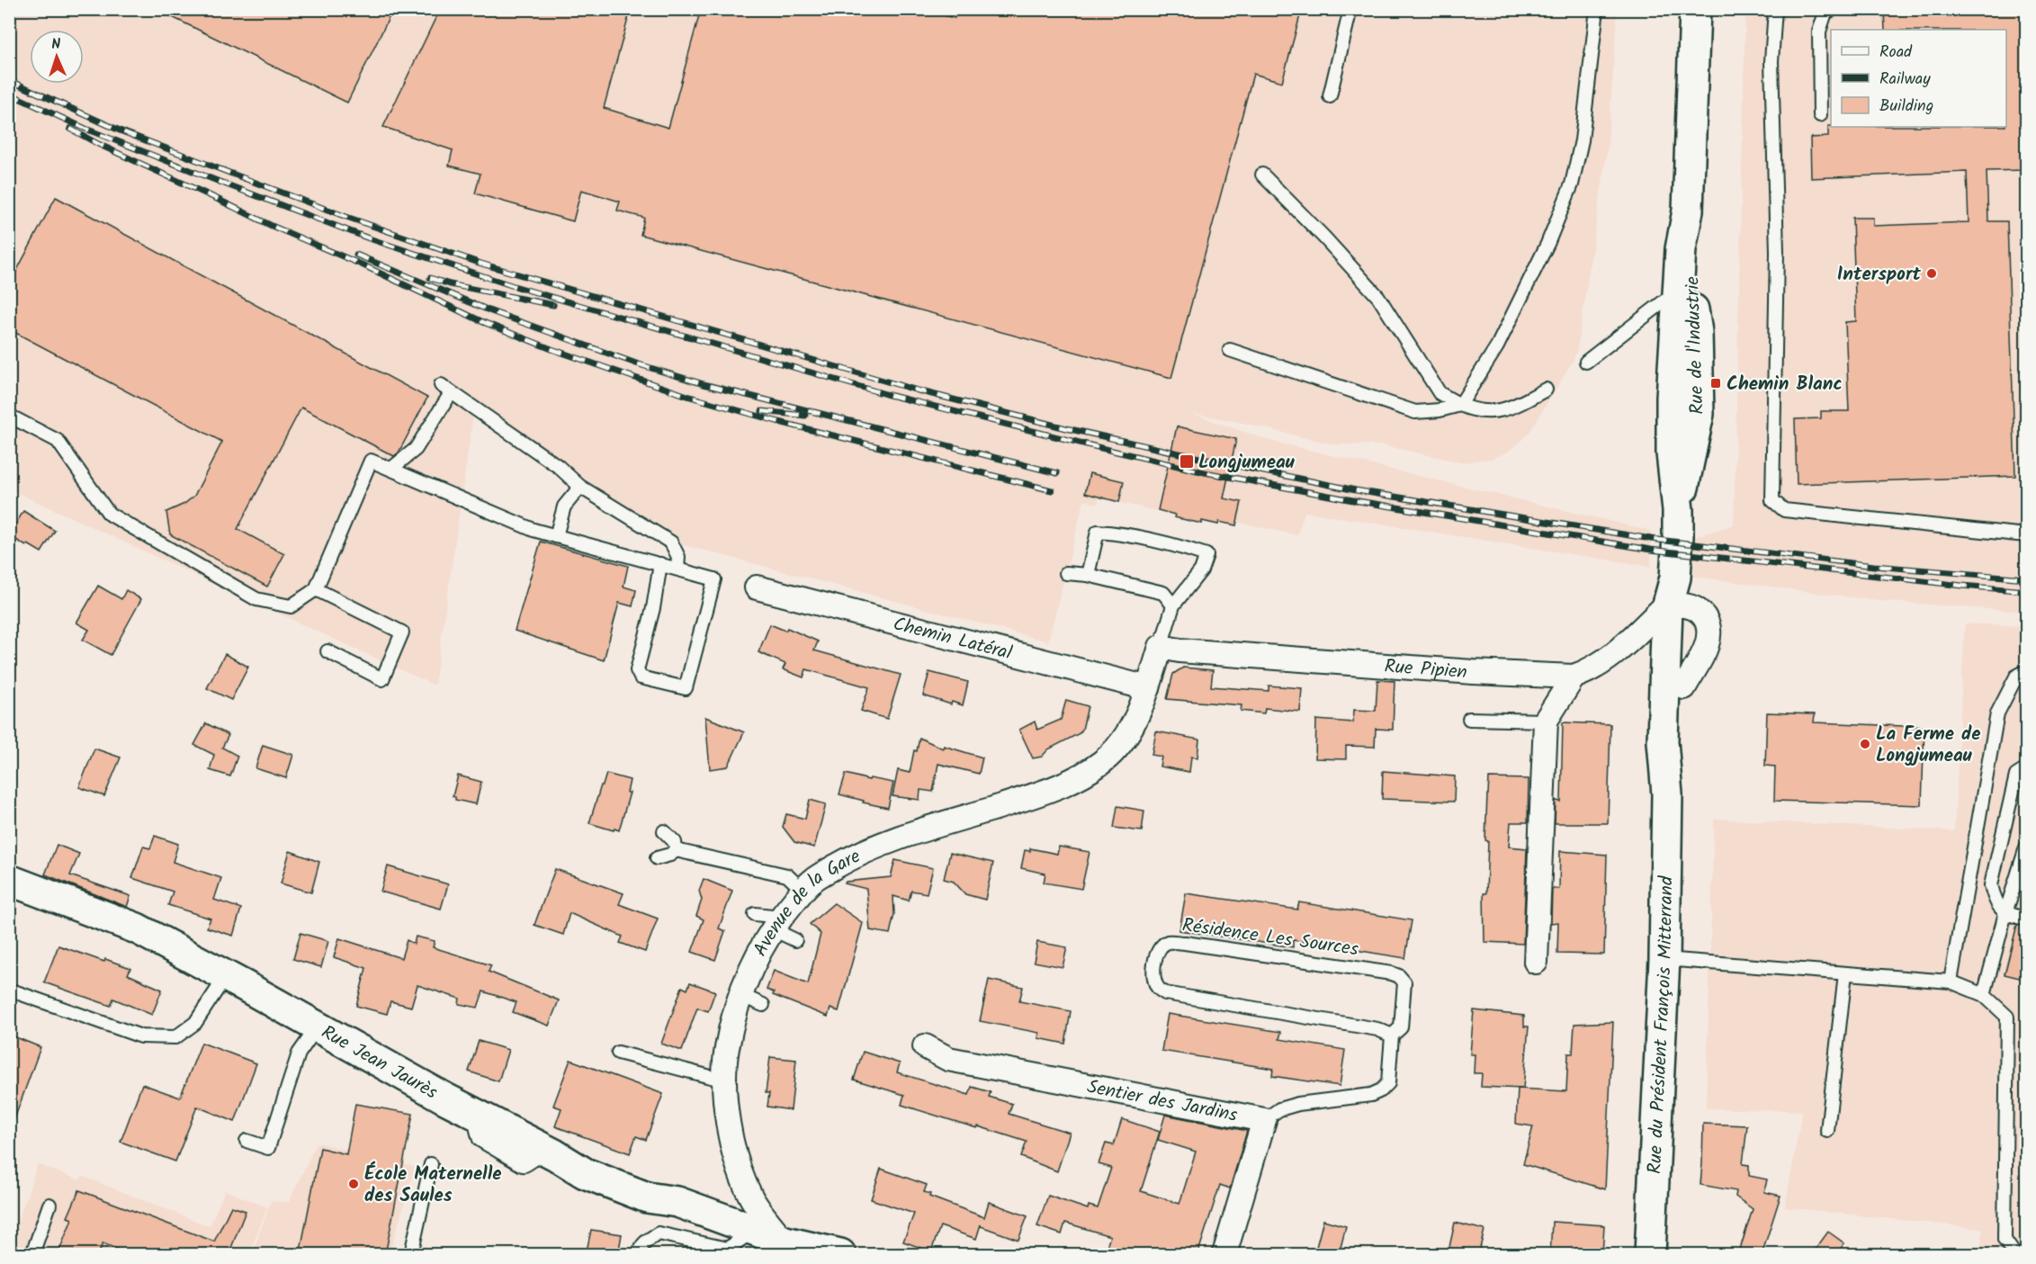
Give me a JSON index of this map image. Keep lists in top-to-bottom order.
{
  "streets": {
    "street": [
      "Rue de l'Industrie",
      "Chemin Latéral",
      "Rue Pipien",
      "Avenue de la Gare",
      "Rue du Président François Mitterrand",
      "Rue Jean Jaurès",
      "Sentier des Jardins"
    ],
    "lane": ["Résidence Les Sources"]
  },
  "crossings": [
    ["Rue de l'Industrie", "Rue du Président François Mitterrand"],
    ["Chemin Latéral", "Avenue de la Gare"],
    ["Rue Pipien", "Avenue de la Gare"],
    ["Rue Pipien", "Rue du Président François Mitterrand"],
    ["Avenue de la Gare", "Rue Jean Jaurès"],
    ["Résidence Les Sources", "Sentier des Jardins"]
  ],
  "places": {
    "other": ["Intersport", "La Ferme de Longjumeau", "École Maternelle des Saules"],
    "transit": ["Chemin Blanc", "Longjumeau"]
  },
  "legend": ["Road", "Railway", "Building"],
  "north": "top"
}
